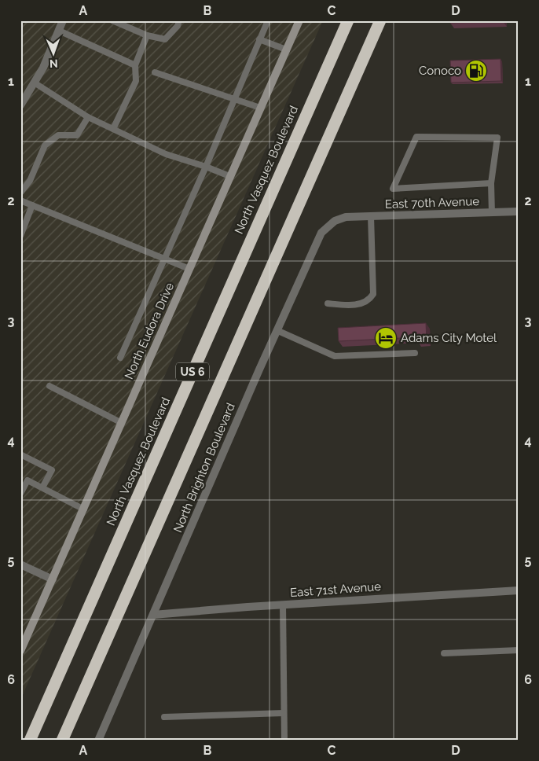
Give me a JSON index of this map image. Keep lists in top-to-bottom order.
{
  "streets": {
    "highway": ["North Vasquez Boulevard", "US 6"],
    "street": [
      "East 70th Avenue",
      "North Eudora Drive",
      "North Brighton Boulevard",
      "East 71st Avenue"
    ]
  },
  "crossings": [
    ["East 70th Avenue", "North Brighton Boulevard"],
    ["North Brighton Boulevard", "East 71st Avenue"]
  ],
  "places": {
    "fuel station": ["Conoco"],
    "hotel": ["Adams City Motel"]
  },
  "north": "bottom",
  "grid": {
    "columns": [
      "A",
      "B",
      "C",
      "D"
    ],
    "rows": [
      "1",
      "2",
      "3",
      "4",
      "5",
      "6"
    ]
  }
}
